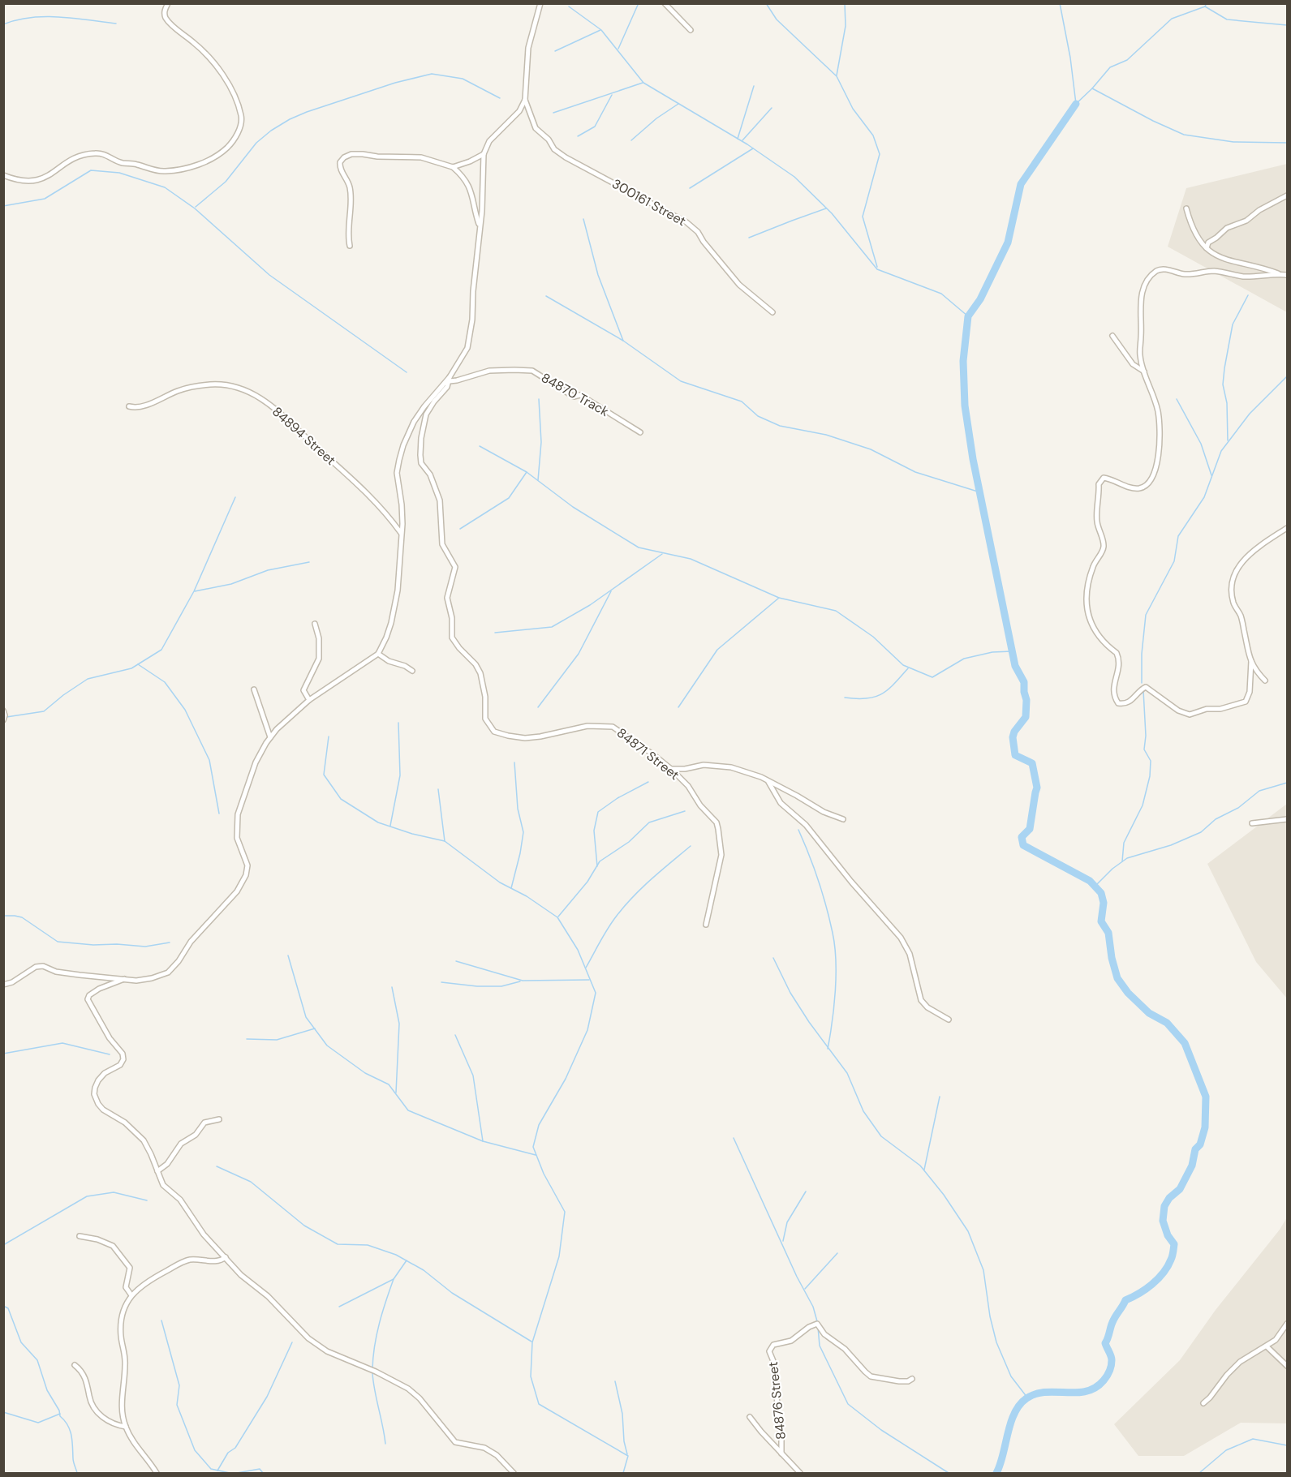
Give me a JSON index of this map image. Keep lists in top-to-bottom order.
{
  "streets": {
    "street": [
      "300161 Street",
      "84870 Track",
      "84894 Street",
      "84871 Street",
      "84876 Street"
    ]
  },
  "crossings": [
    ["84870 Track", "84871 Street"]
  ]
}
